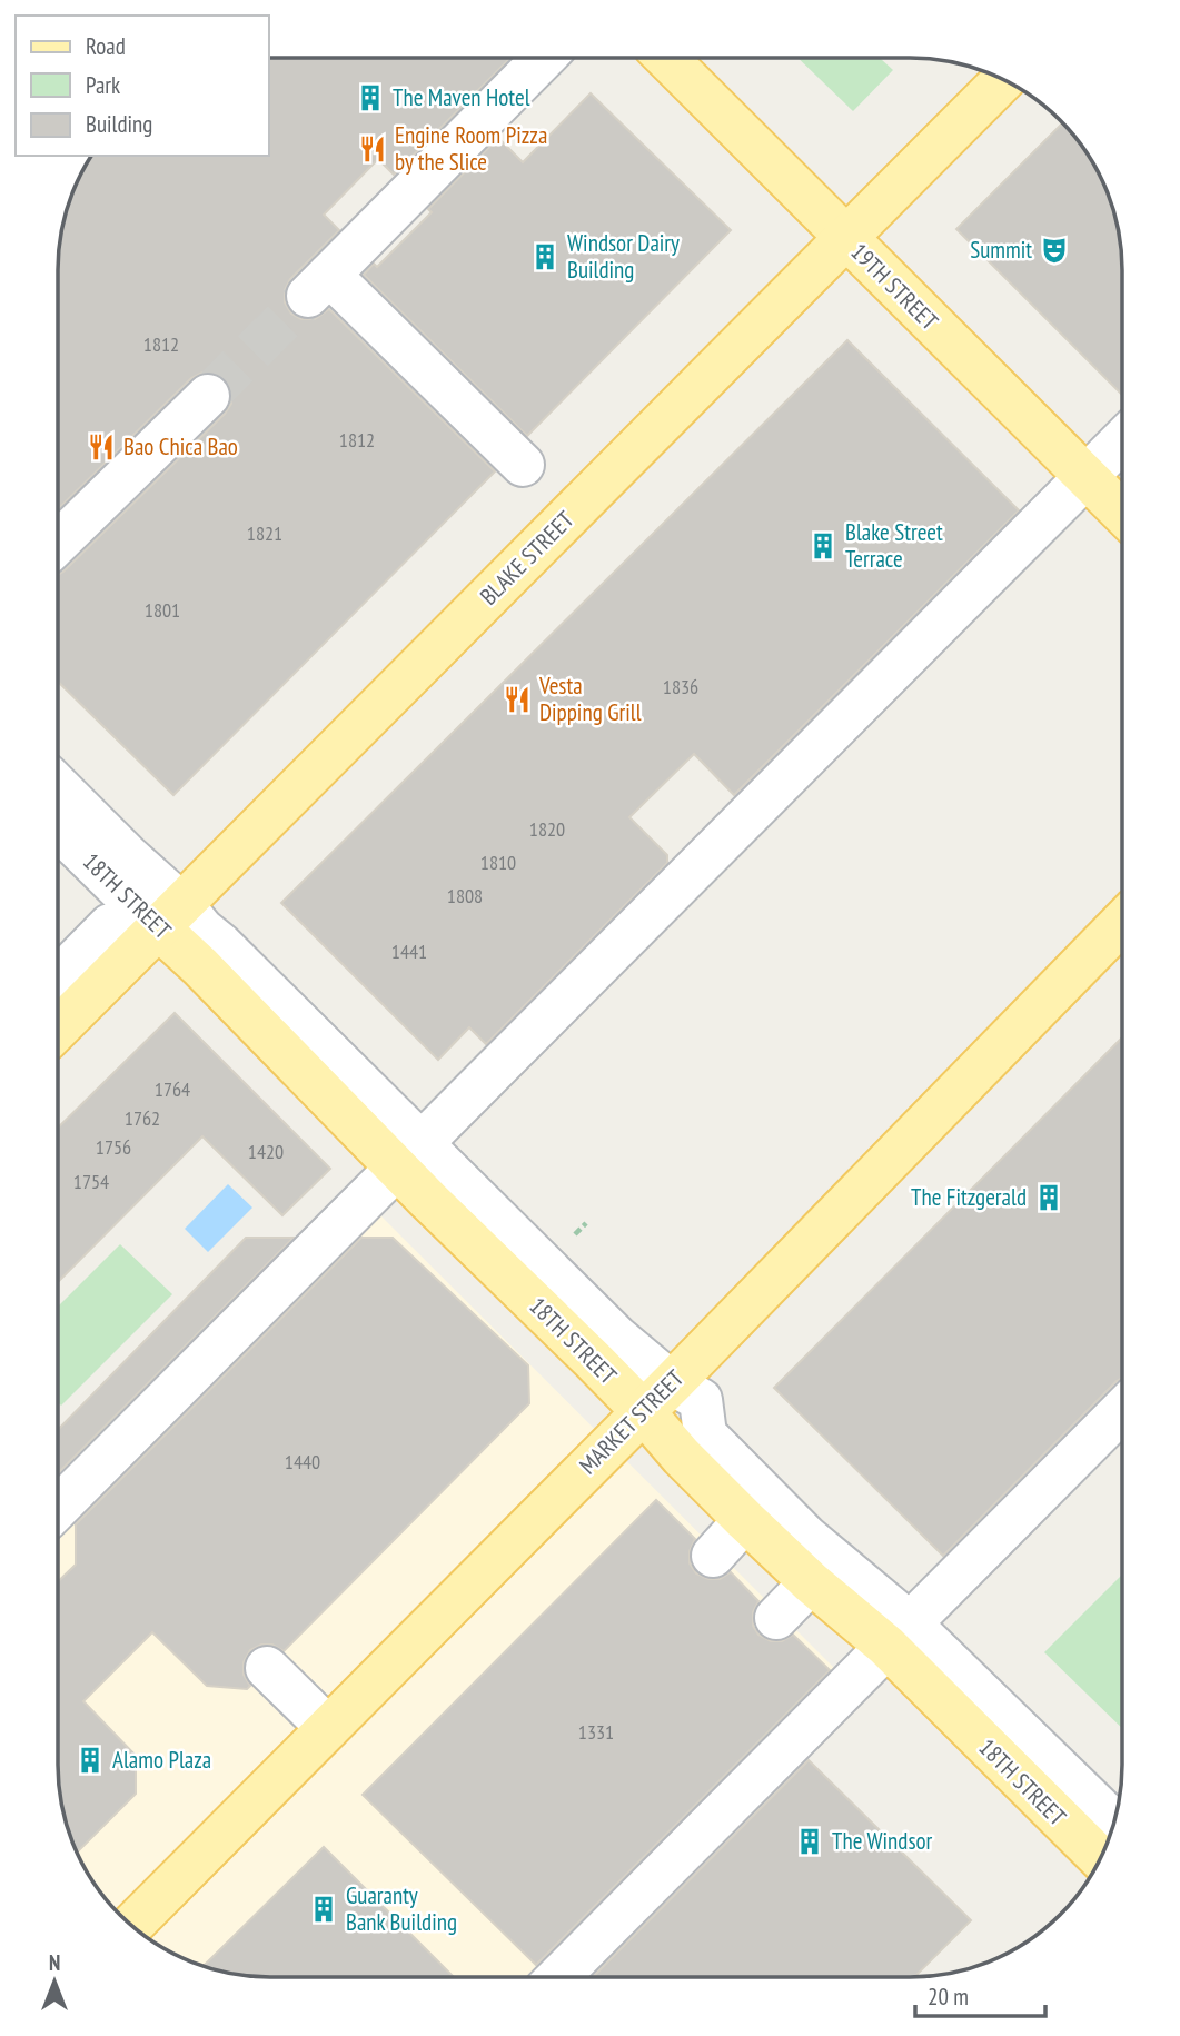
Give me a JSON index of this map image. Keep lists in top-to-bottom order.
{
  "streets": {
    "main road": [
      "19TH STREET",
      "BLAKE STREET",
      "18TH STREET",
      "MARKET STREET"
    ]
  },
  "crossings": [
    ["19TH STREET", "BLAKE STREET"],
    ["BLAKE STREET", "18TH STREET"],
    ["18TH STREET", "MARKET STREET"]
  ],
  "places": {
    "building": [
      "The Maven Hotel",
      "Windsor Dairy Building",
      "Blake Street Terrace",
      "The Fitzgerald",
      "Alamo Plaza",
      "The Windsor",
      "Guaranty Bank Building"
    ],
    "restaurant": ["Engine Room Pizza by the Slice", "Bao Chica Bao", "Vesta Dipping Grill"],
    "theatre": ["Summit"]
  },
  "house_numbers": [
    "1812",
    "1812",
    "1821",
    "1801",
    "1836",
    "1820",
    "1810",
    "1808",
    "1441",
    "1764",
    "1762",
    "1756",
    "1420",
    "1754",
    "1440",
    "1331"
  ],
  "legend": ["Road", "Park", "Building"],
  "scale_bar": "20 m",
  "north": "top"
}
